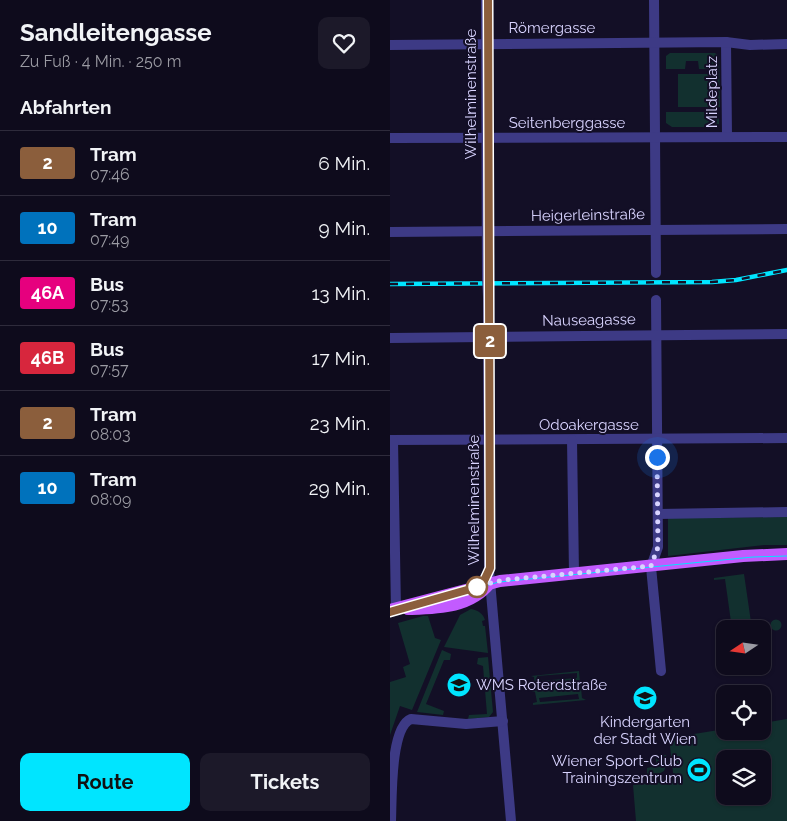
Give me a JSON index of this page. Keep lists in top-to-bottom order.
{
  "streets": {
    "street": [
      "Römergasse",
      "Mildeplatz",
      "Wilhelminenstraße",
      "Seitenberggasse",
      "Heigerleinstraße",
      "Nauseagasse",
      "Odoakergasse"
    ]
  },
  "crossings": [
    ["Römergasse", "Mildeplatz"],
    ["Römergasse", "Wilhelminenstraße"],
    ["Mildeplatz", "Seitenberggasse"],
    ["Wilhelminenstraße", "Seitenberggasse"],
    ["Wilhelminenstraße", "Heigerleinstraße"],
    ["Wilhelminenstraße", "Nauseagasse"],
    ["Wilhelminenstraße", "Odoakergasse"]
  ],
  "places": {
    "school or university": ["WMS Roterdstraße", "Kindergarten der Stadt Wien"],
    "sports": ["Wiener Sport-Club Trainingszentrum"]
  },
  "lines": ["tram line 2"],
  "north": "left",
  "page": {
    "heading": [
      ["Sandleitengasse", "Zu Fuß · 4 Min. · 250 m"],
      "Abfahrten"
    ],
    "on_map": "2",
    "list": [
      {
        "mark": "2",
        "name": "Tram",
        "note": "07:46",
        "value": "6 Min."
      },
      {
        "mark": "10",
        "name": "Tram",
        "note": "07:49",
        "value": "9 Min."
      },
      {
        "mark": "46A",
        "name": "Bus",
        "note": "07:53",
        "value": "13 Min."
      },
      {
        "mark": "46B",
        "name": "Bus",
        "note": "07:57",
        "value": "17 Min."
      },
      {
        "mark": "2",
        "name": "Tram",
        "note": "08:03",
        "value": "23 Min."
      },
      {
        "mark": "10",
        "name": "Tram",
        "note": "08:09",
        "value": "29 Min."
      }
    ],
    "buttons": ["Route", "Tickets"]
  }
}
